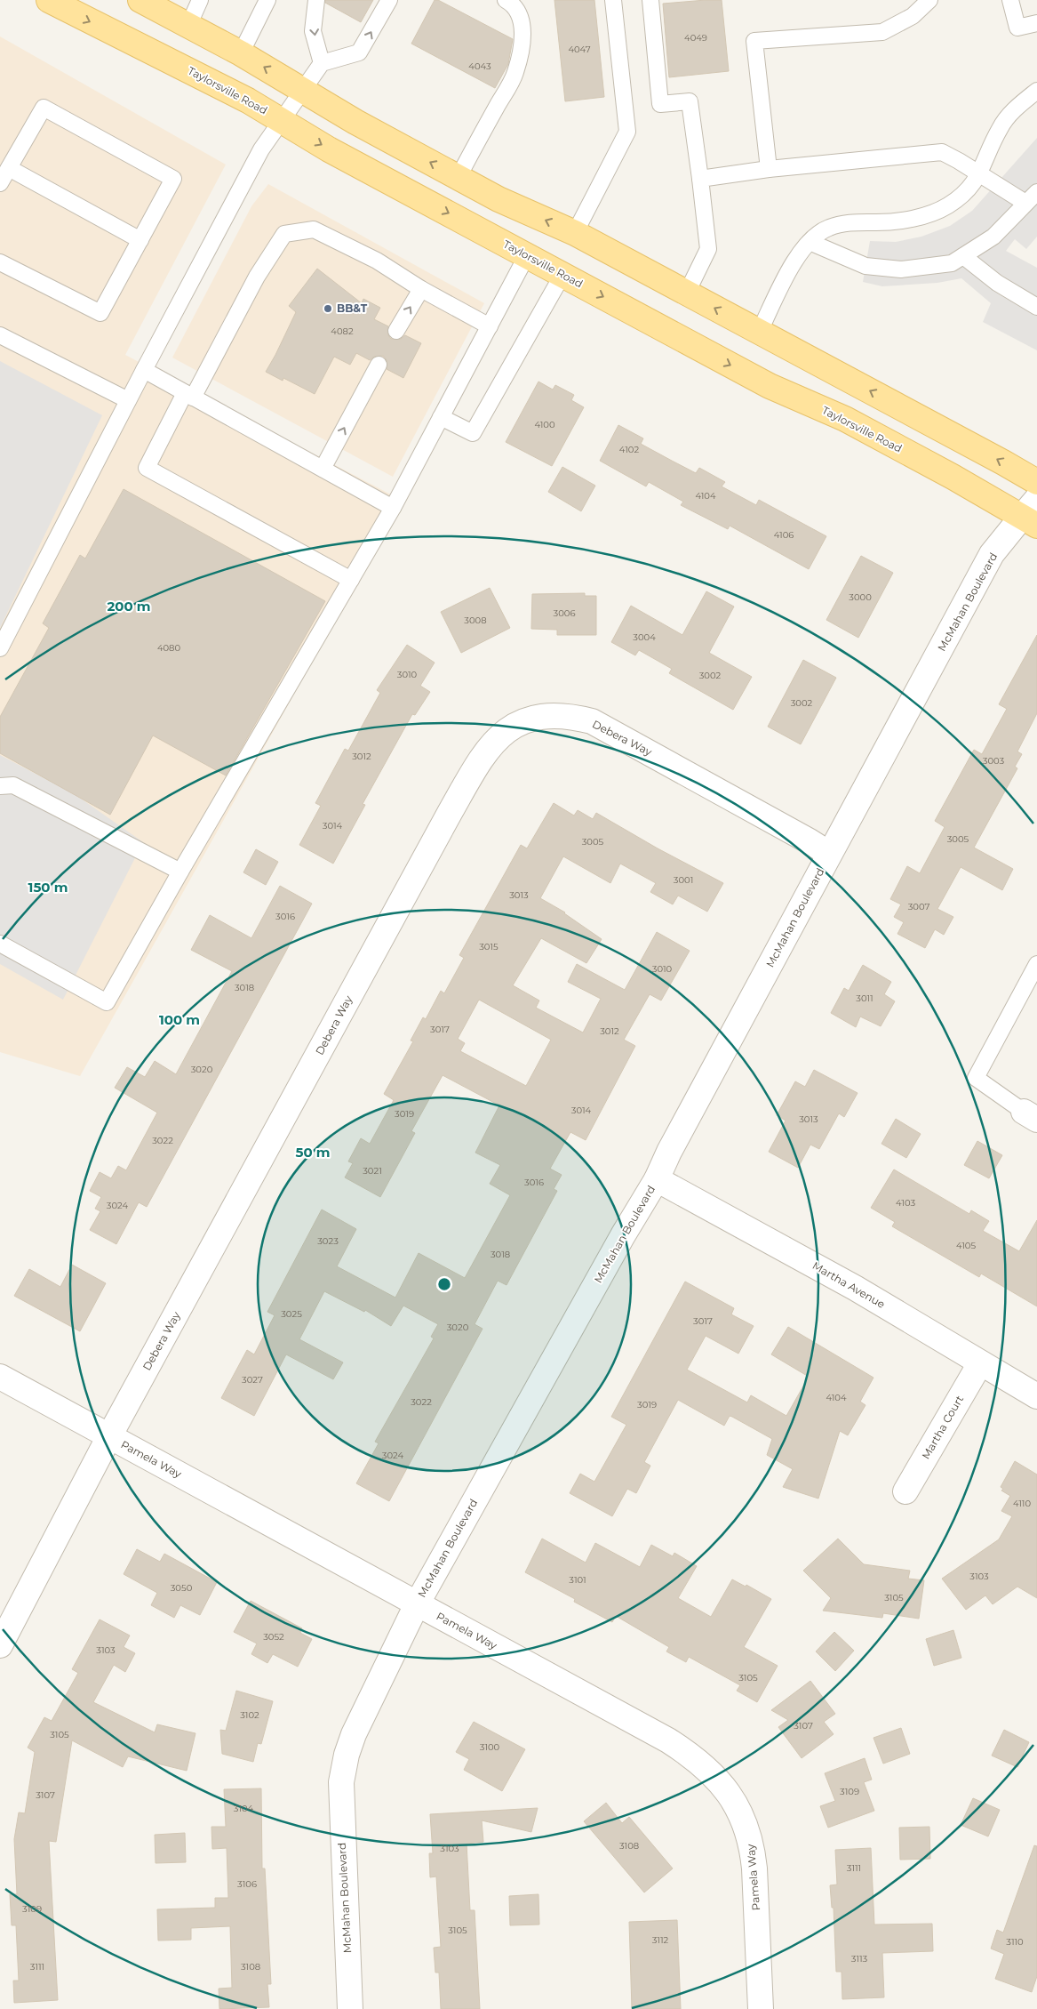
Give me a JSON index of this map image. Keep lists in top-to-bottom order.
{
  "streets": {
    "main road": ["Taylorsville Road"],
    "street": [
      "McMahan Boulevard",
      "Debera Way",
      "Martha Avenue",
      "Martha Court",
      "Pamela Way"
    ]
  },
  "crossings": [
    ["Taylorsville Road", "McMahan Boulevard"],
    ["McMahan Boulevard", "Debera Way"],
    ["McMahan Boulevard", "Martha Avenue"],
    ["McMahan Boulevard", "Pamela Way"],
    ["Debera Way", "Pamela Way"],
    ["Martha Avenue", "Martha Court"]
  ],
  "places": ["BB&T"],
  "house_numbers": [
    "4049",
    "4047",
    "4043",
    "4082",
    "4100",
    "4102",
    "4104",
    "4106",
    "3000",
    "3006",
    "3008",
    "3004",
    "4080",
    "3010",
    "3002",
    "3002",
    "3012",
    "3003",
    "3014",
    "3005",
    "3005",
    "3001",
    "3013",
    "3007",
    "3016",
    "3015",
    "3010",
    "3018",
    "3011",
    "3017",
    "3012",
    "3020",
    "3014",
    "3019",
    "3013",
    "3022",
    "3021",
    "3016",
    "4103",
    "3024",
    "3023",
    "4105",
    "3018",
    "3025",
    "3017",
    "3020",
    "3027",
    "4104",
    "3022",
    "3019",
    "3024",
    "4110",
    "3103",
    "3101",
    "3050",
    "3105",
    "3052",
    "3103",
    "3105",
    "3102",
    "3107",
    "3105",
    "3100",
    "3109",
    "3107",
    "3104",
    "3108",
    "3103",
    "3111",
    "3106",
    "3109",
    "3105",
    "3112",
    "3110",
    "3113",
    "3111",
    "3108"
  ],
  "rings": [
    "200 m",
    "150 m",
    "100 m",
    "50 m"
  ]
}
